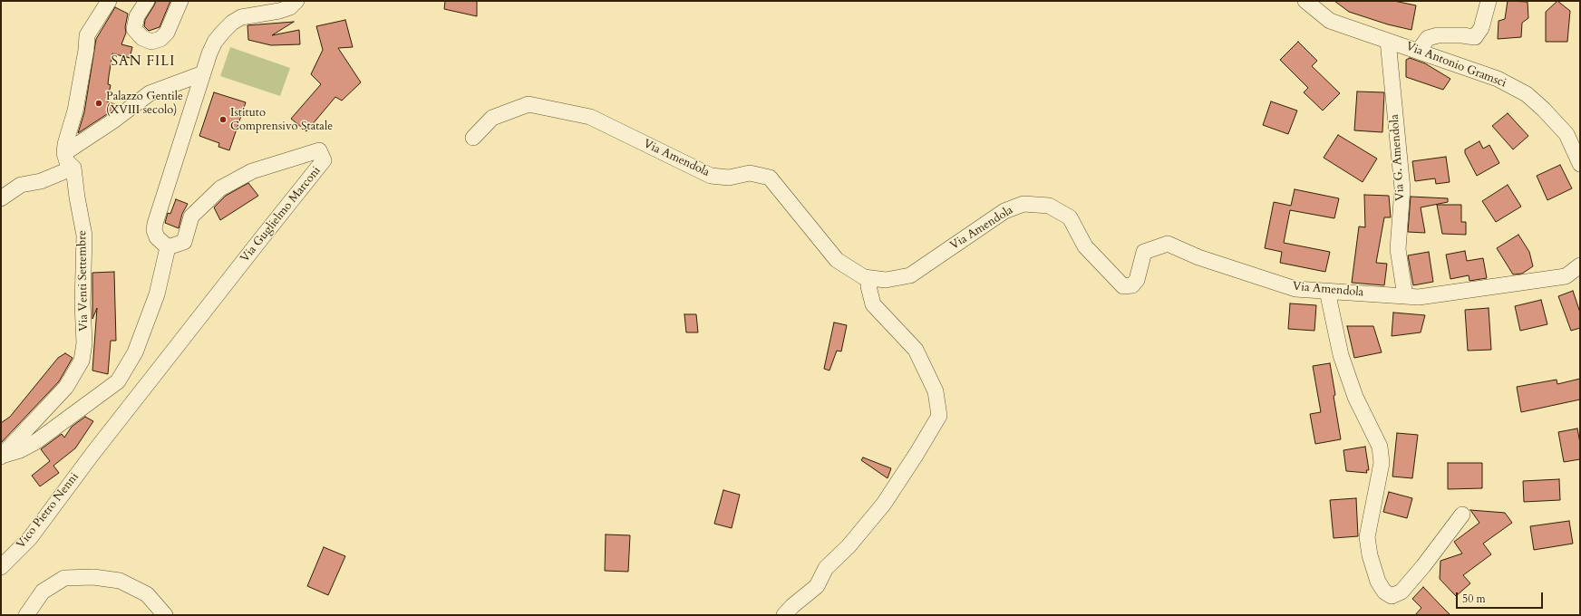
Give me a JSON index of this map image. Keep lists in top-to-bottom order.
{
  "streets": {
    "street": [
      "Via Antonio Gramsci",
      "Via G. Amendola",
      "Via Amendola",
      "Via Guglielmo Marconi",
      "Via Venti Settembre",
      "Vico Pietro Nenni"
    ]
  },
  "crossings": [
    ["Via Antonio Gramsci", "Via G. Amendola"],
    ["Via G. Amendola", "Via Amendola"],
    ["Via Guglielmo Marconi", "Vico Pietro Nenni"]
  ],
  "districts": ["SAN FILI"],
  "places": ["Palazzo Gentile (XVIII secolo)", "Istituto Comprensivo Statale"],
  "scale_bar": "50 m"
}
